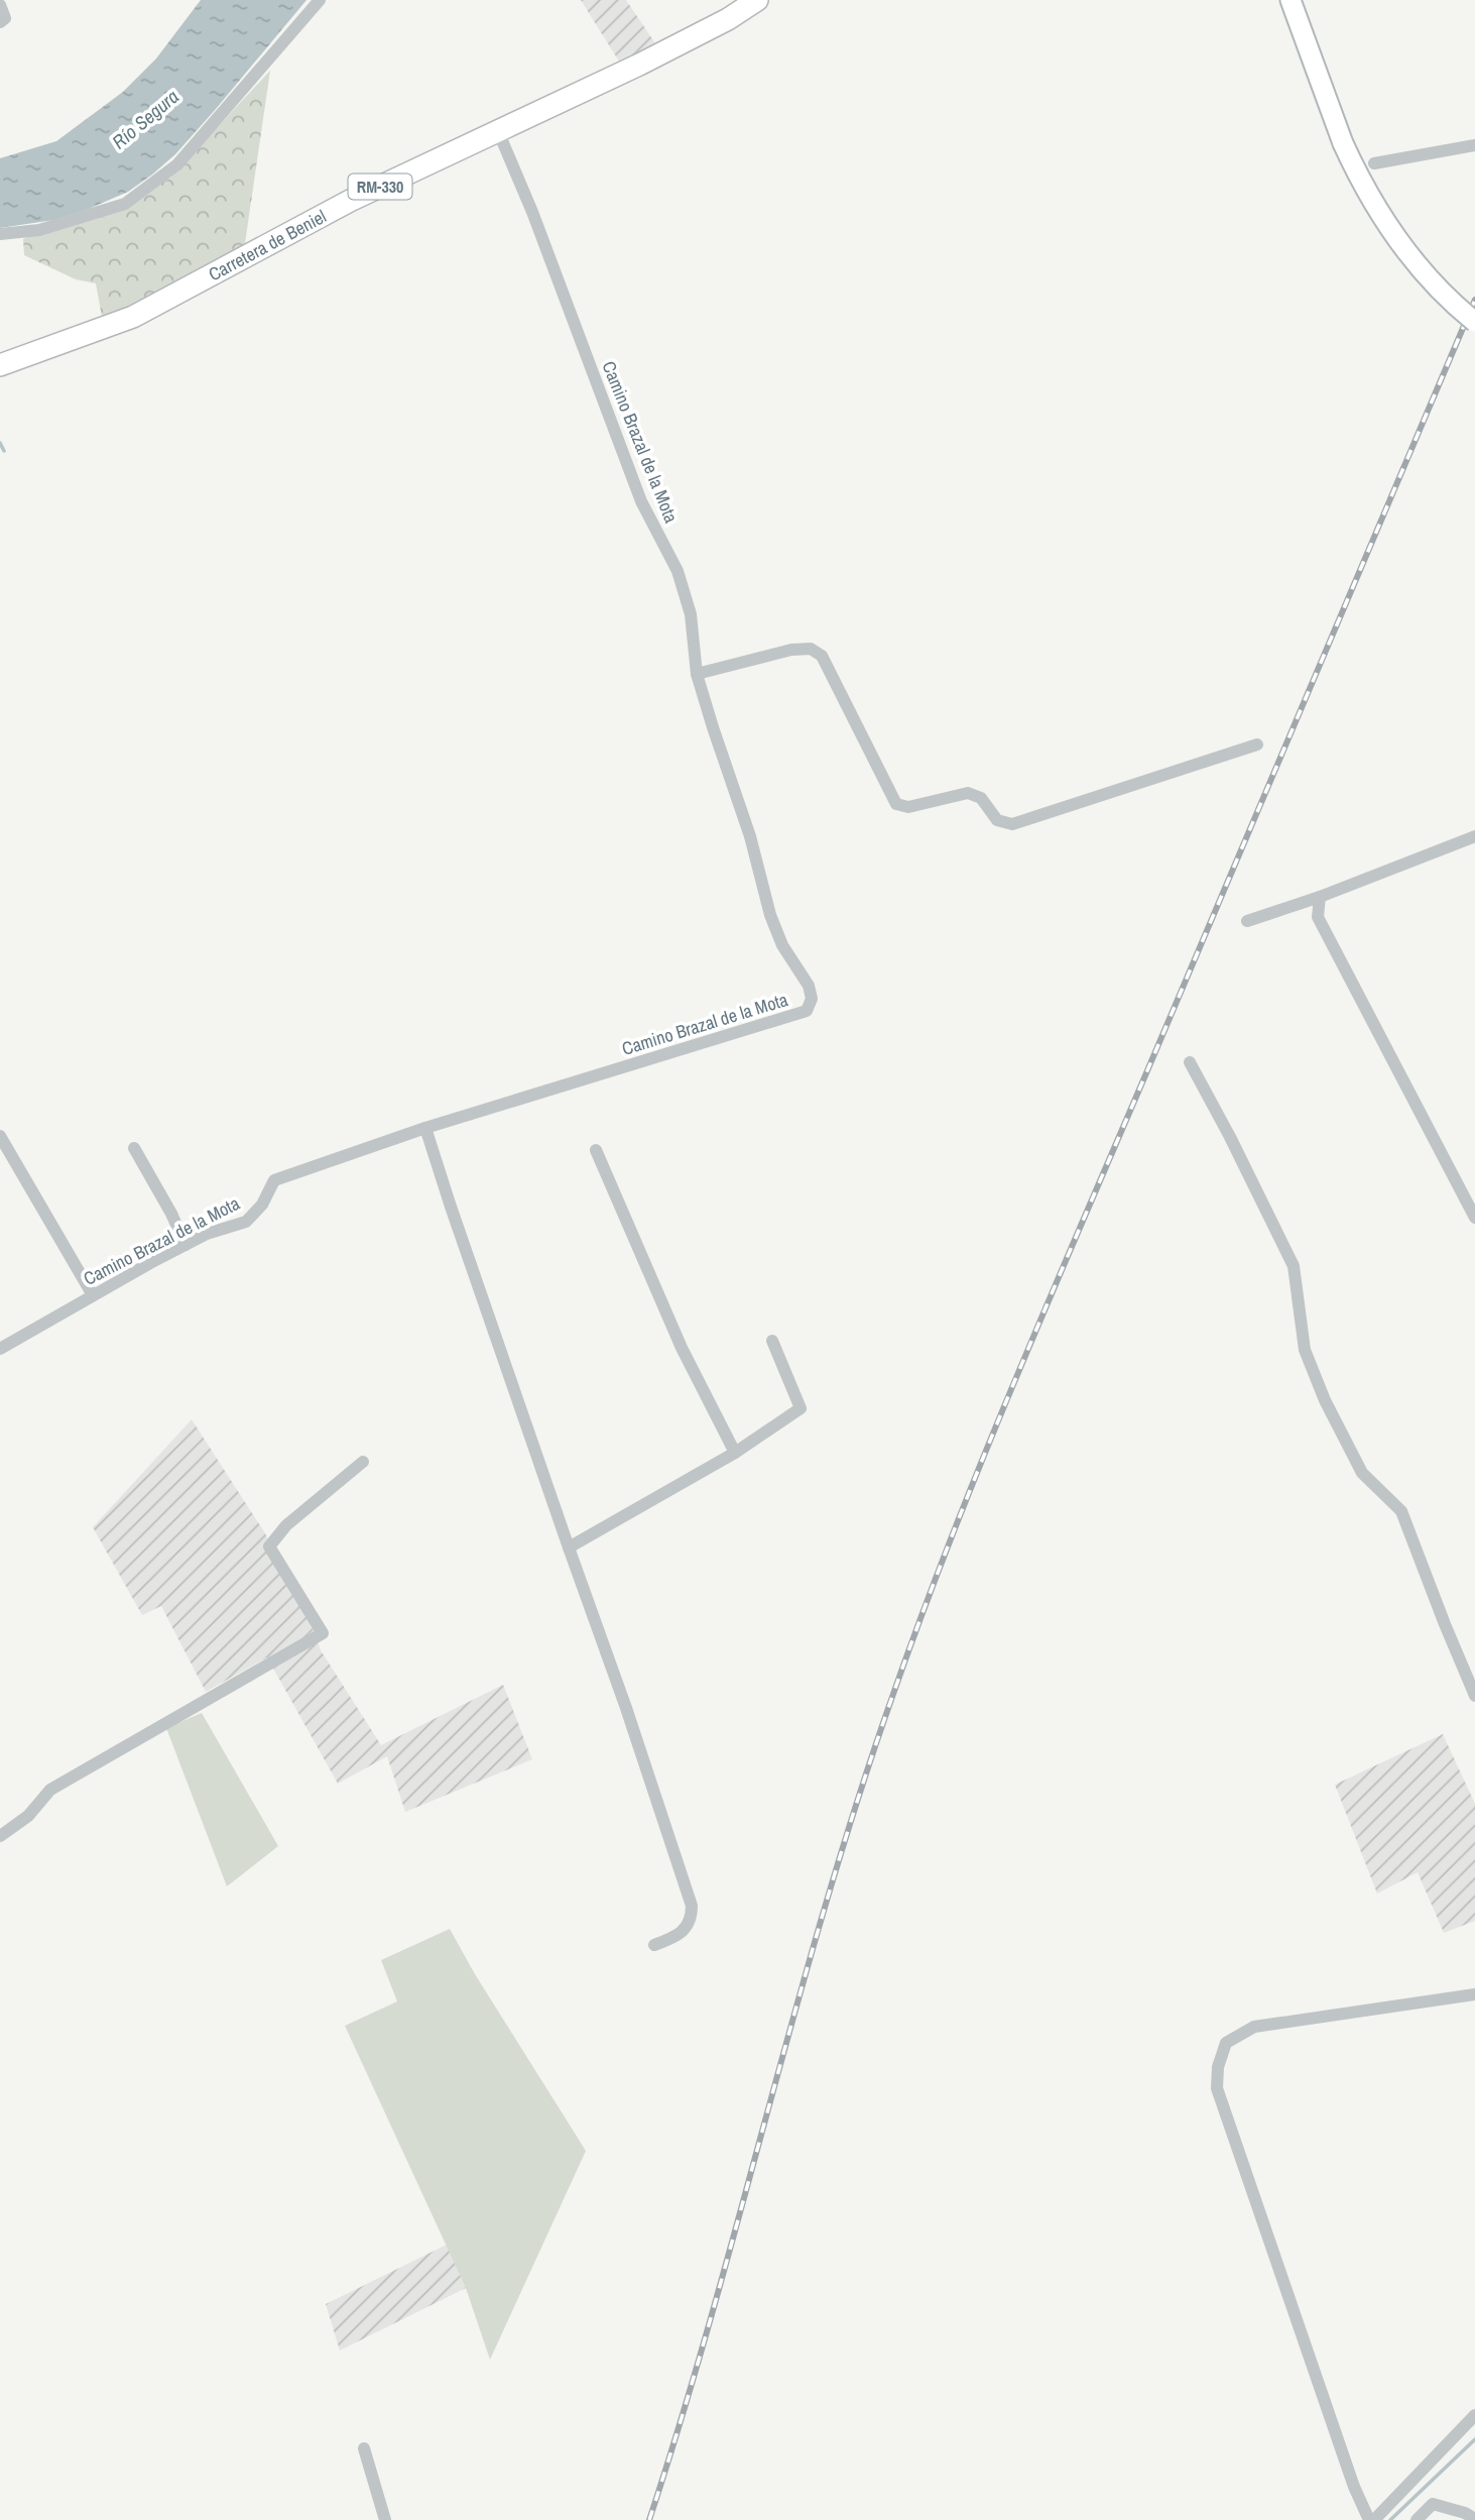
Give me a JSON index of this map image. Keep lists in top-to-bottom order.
{
  "streets": {
    "main road": ["RM-330", "Carretera de Beniel"],
    "street": ["Camino Brazal de la Mota"]
  },
  "crossings": [
    ["Carretera de Beniel", "Camino Brazal de la Mota"]
  ],
  "water": ["Río Segura"]
}
